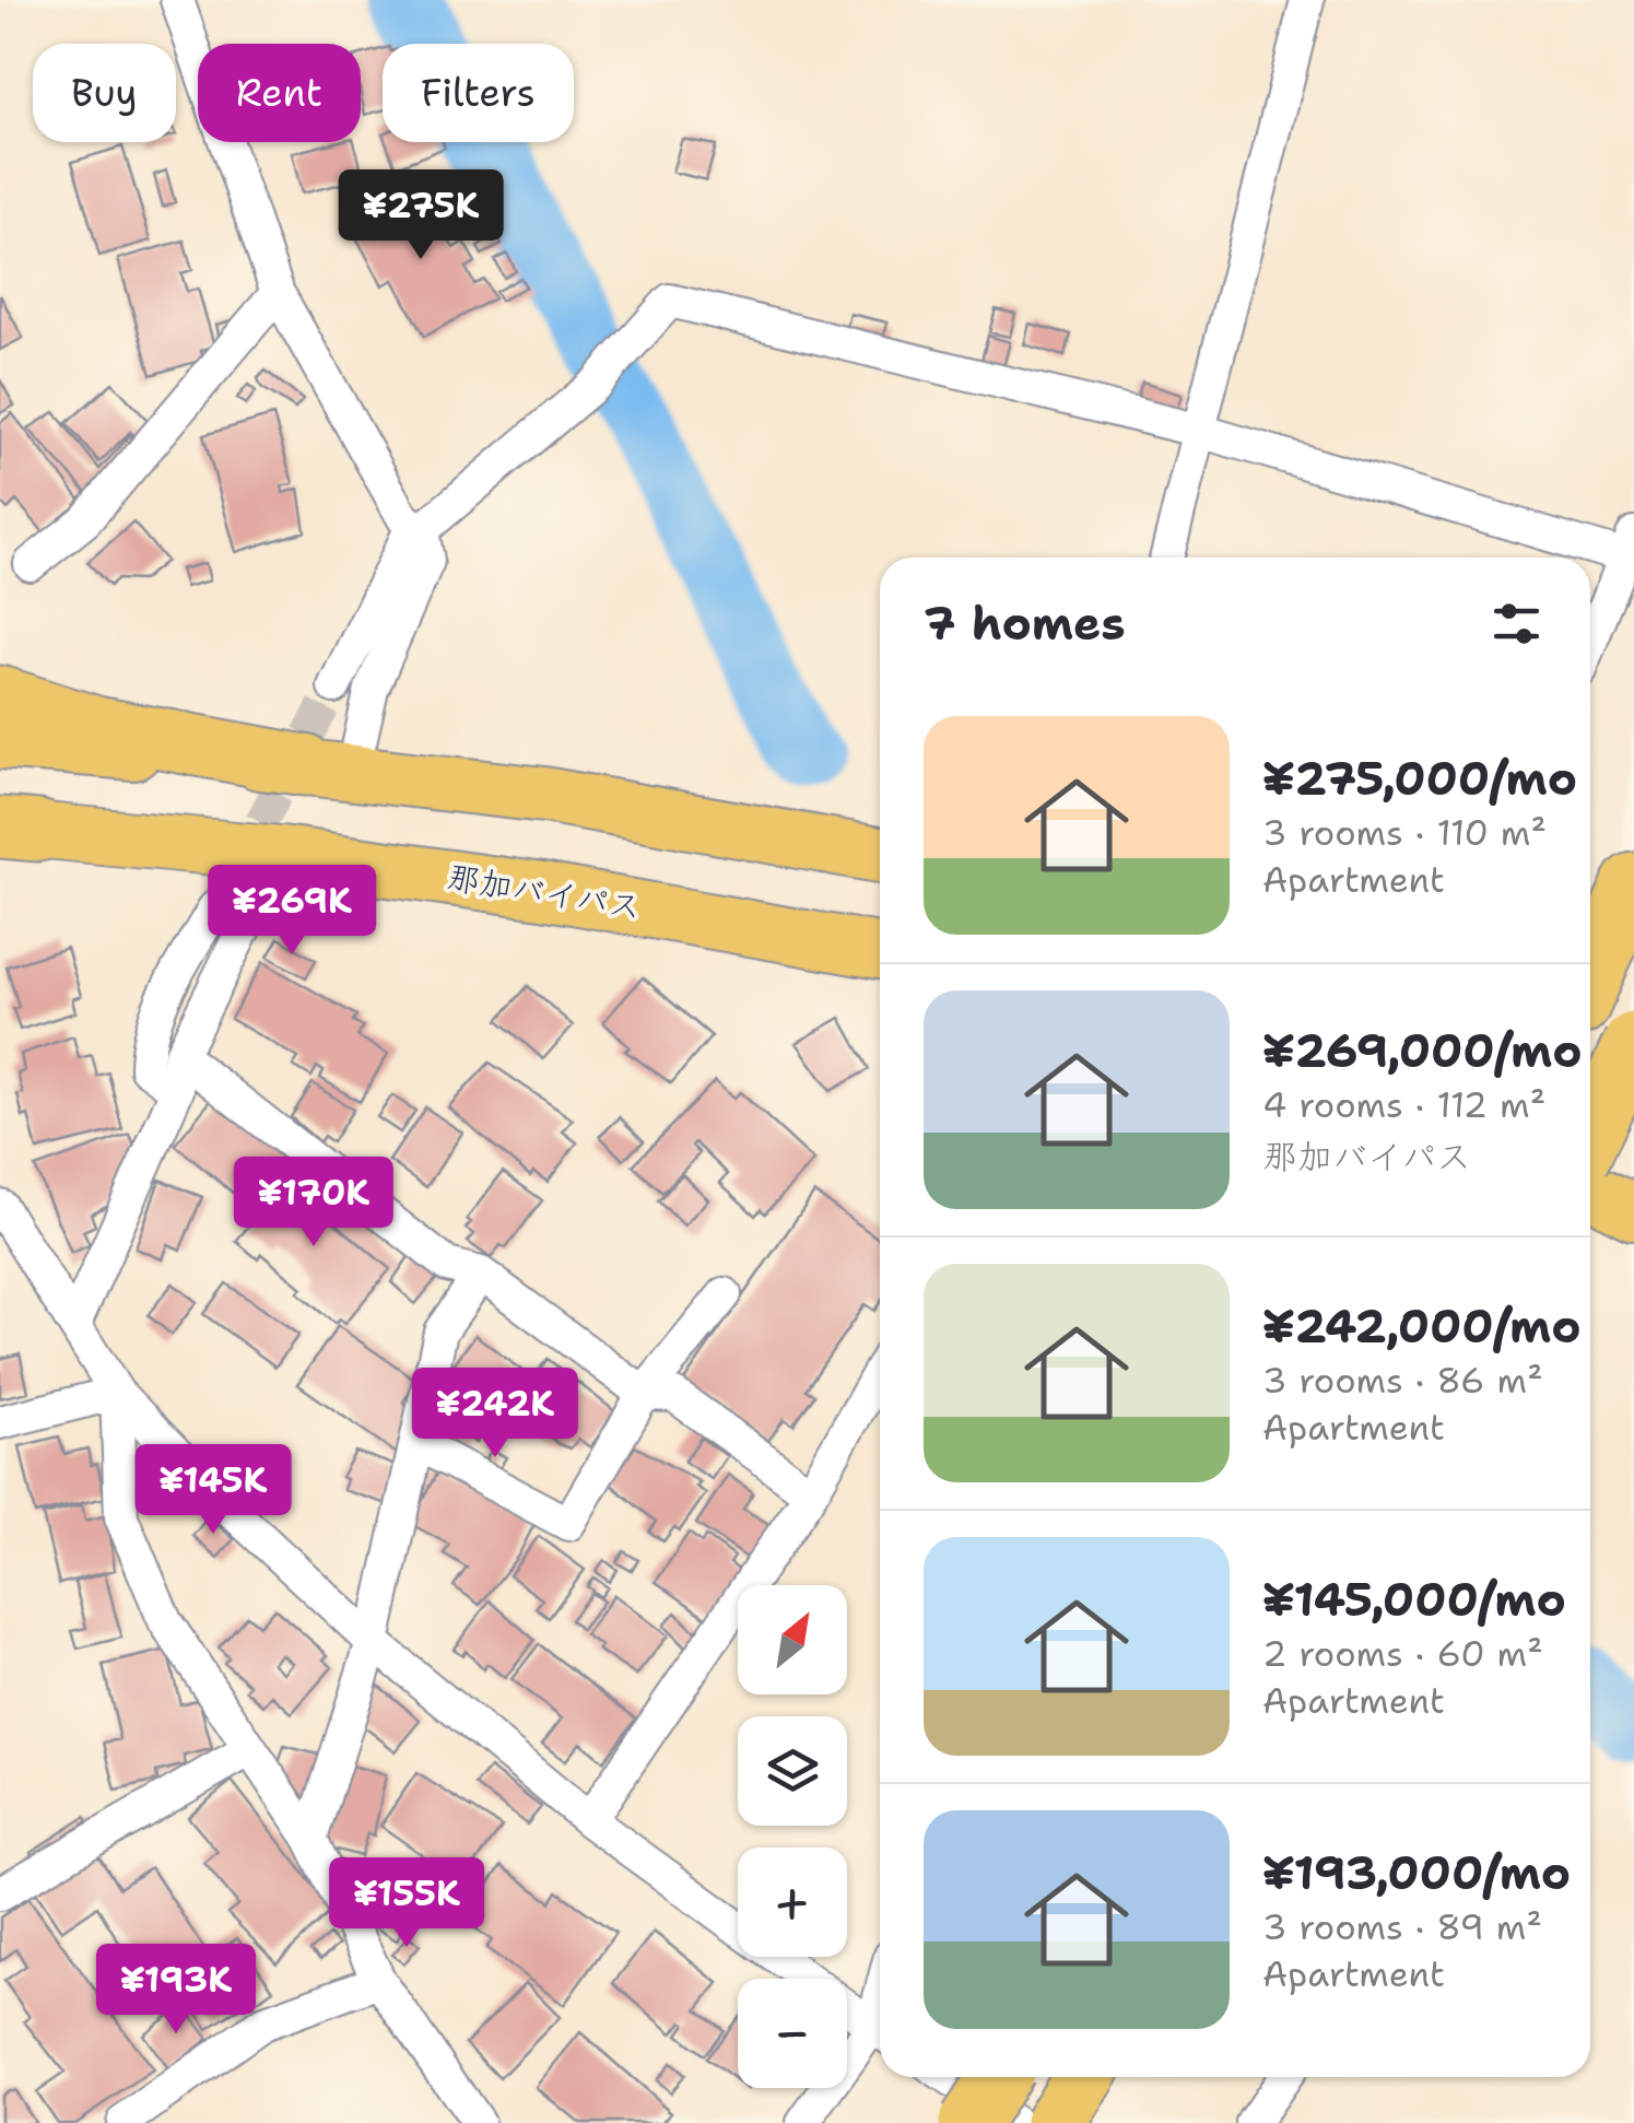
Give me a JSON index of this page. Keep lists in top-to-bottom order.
{
  "streets": {
    "highway": ["那加バイパス"]
  },
  "north": "top right",
  "page": {
    "chip": ["Buy", "Rent", "Filters"],
    "price": [
      "¥275K",
      "¥269K",
      "¥170K",
      "¥242K",
      "¥145K",
      "¥155K",
      "¥193K"
    ],
    "heading": "7 homes",
    "list": [
      {
        "name": "¥275,000/mo",
        "note": "3 rooms · 110 m² · Apartment"
      },
      {
        "name": "¥269,000/mo",
        "note": "4 rooms · 112 m² · 那加バイパス"
      },
      {
        "name": "¥242,000/mo",
        "note": "3 rooms · 86 m² · Apartment"
      },
      {
        "name": "¥145,000/mo",
        "note": "2 rooms · 60 m² · Apartment"
      },
      {
        "name": "¥193,000/mo",
        "note": "3 rooms · 89 m² · Apartment"
      }
    ],
    "map_buttons": ["+", "−"]
  }
}
